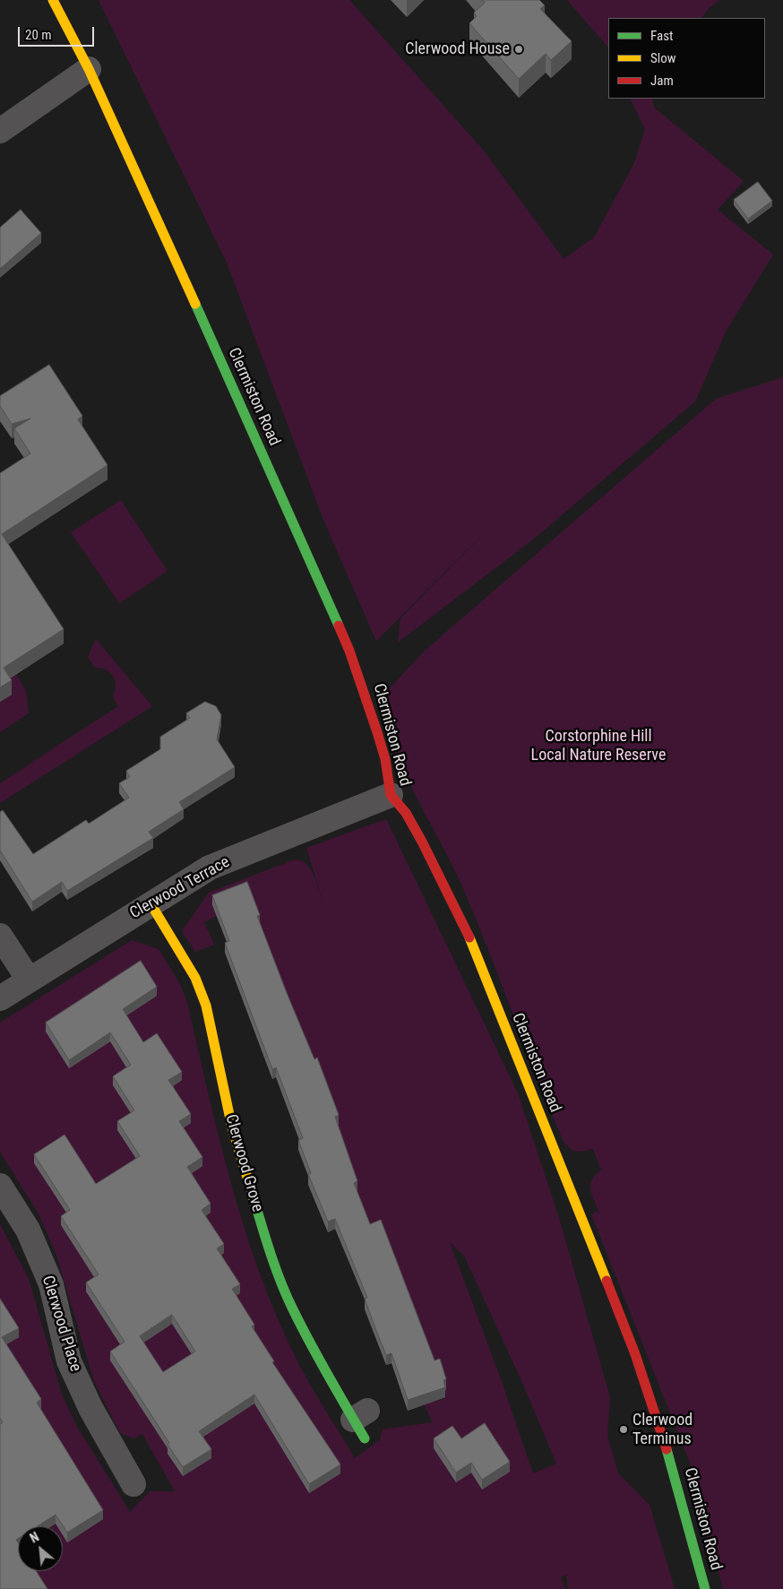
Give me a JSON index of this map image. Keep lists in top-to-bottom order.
{
  "streets": {
    "street": [
      "Clermiston Road",
      "Clerwood Terrace",
      "Clerwood Grove",
      "Clerwood Place"
    ]
  },
  "crossings": [
    ["Clermiston Road", "Clerwood Terrace"],
    ["Clerwood Terrace", "Clerwood Grove"]
  ],
  "parks": ["Corstorphine Hill Local Nature Reserve"],
  "places": ["Clerwood House", "Clerwood Terminus"],
  "legend": ["Fast", "Slow", "Jam"],
  "scale_bar": "20 m",
  "north": "top left"
}
